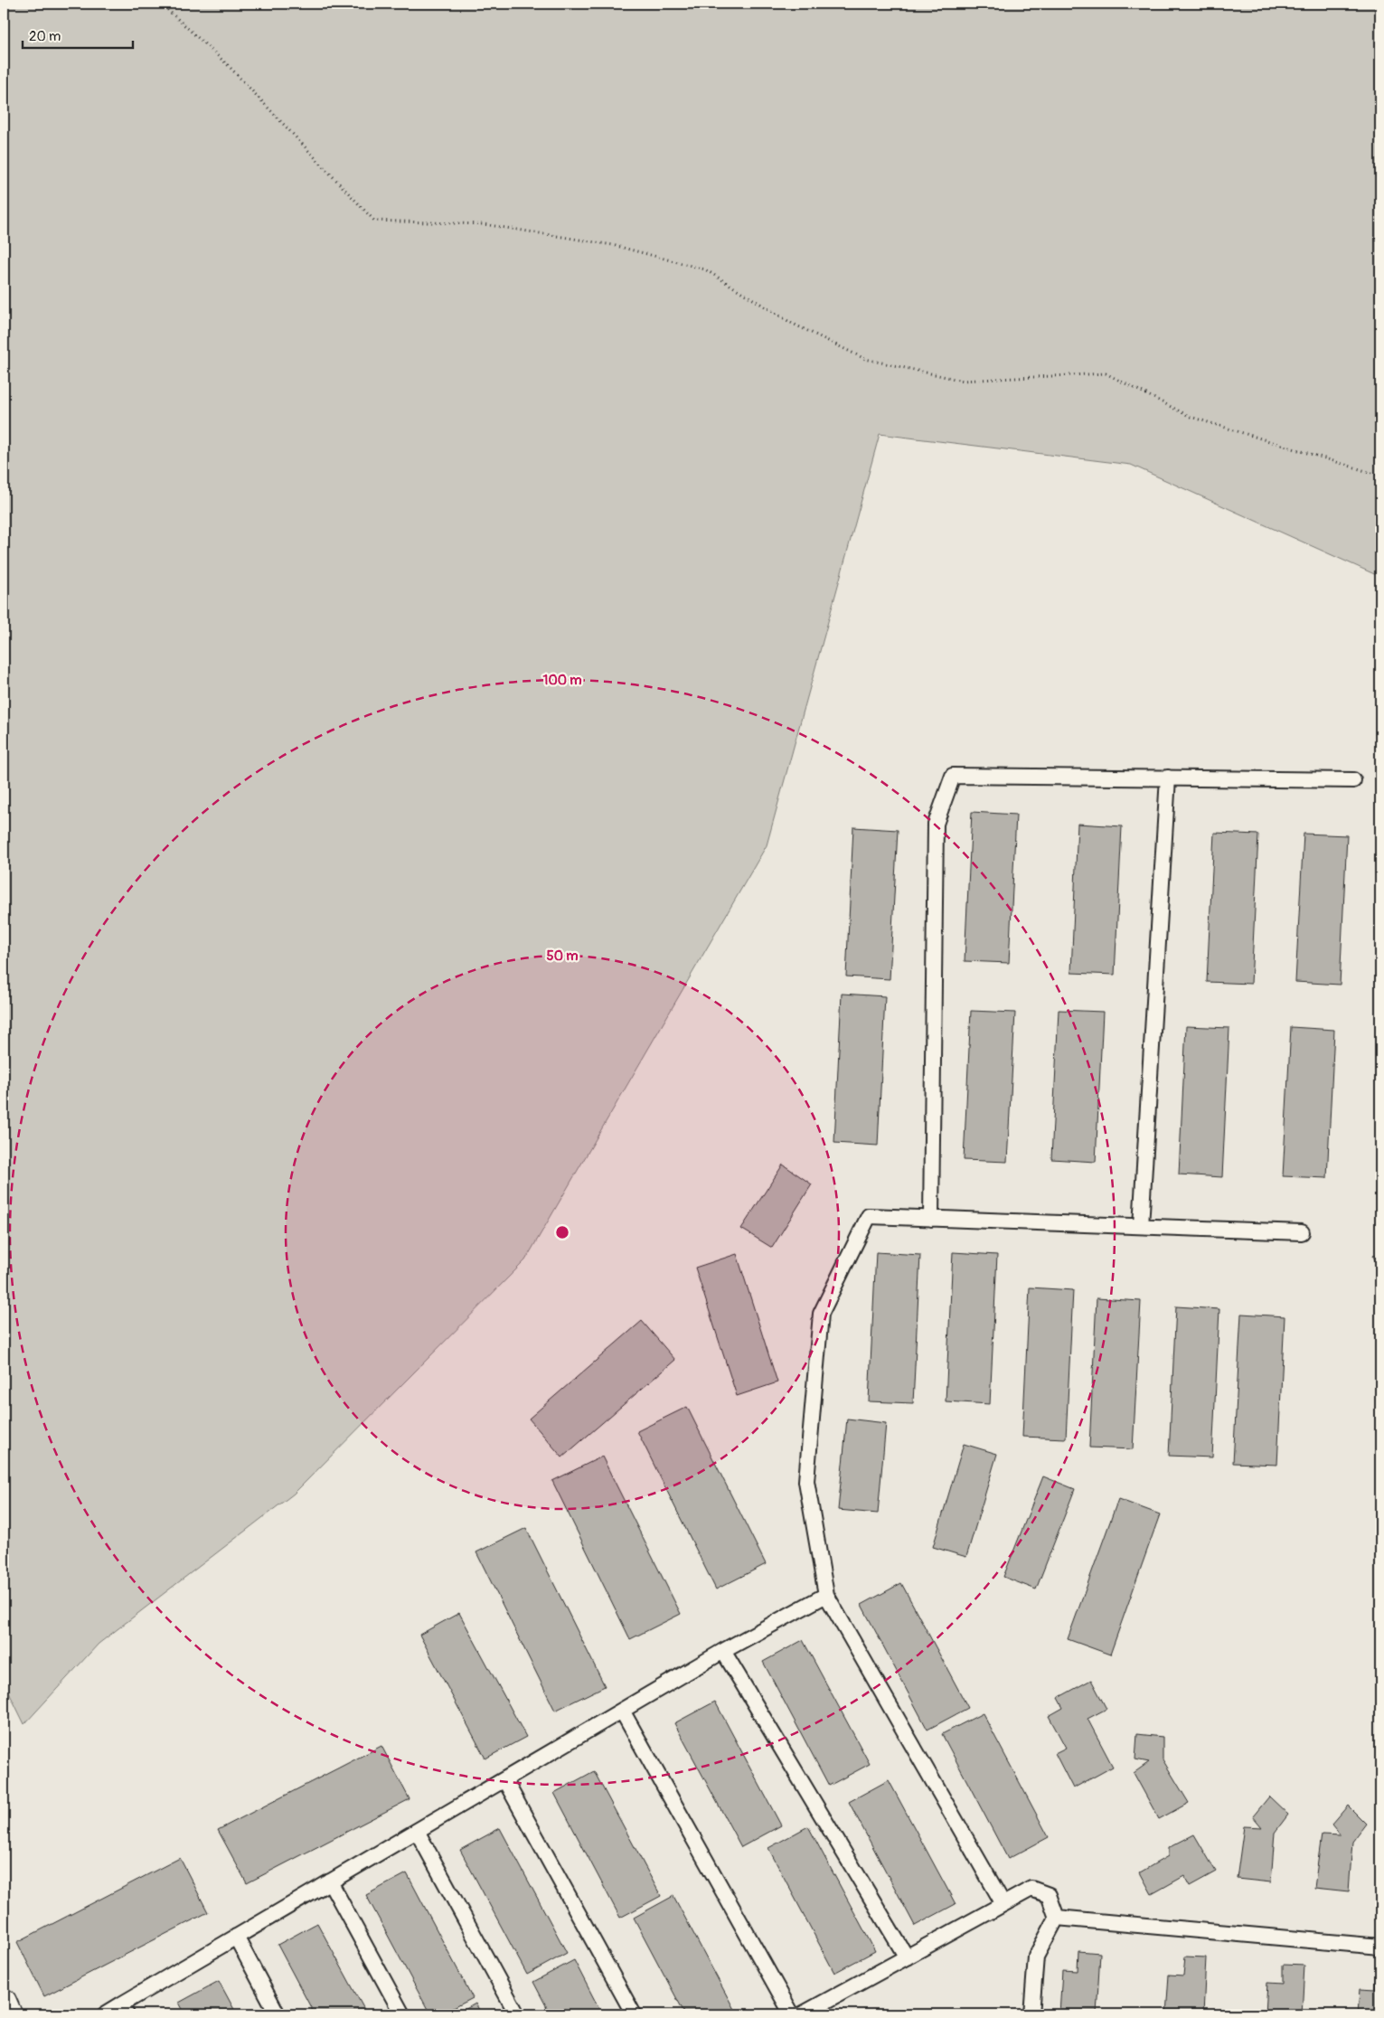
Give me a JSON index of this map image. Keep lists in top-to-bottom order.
{
  "scale_bar": "20 m",
  "rings": ["100 m", "50 m"]
}
